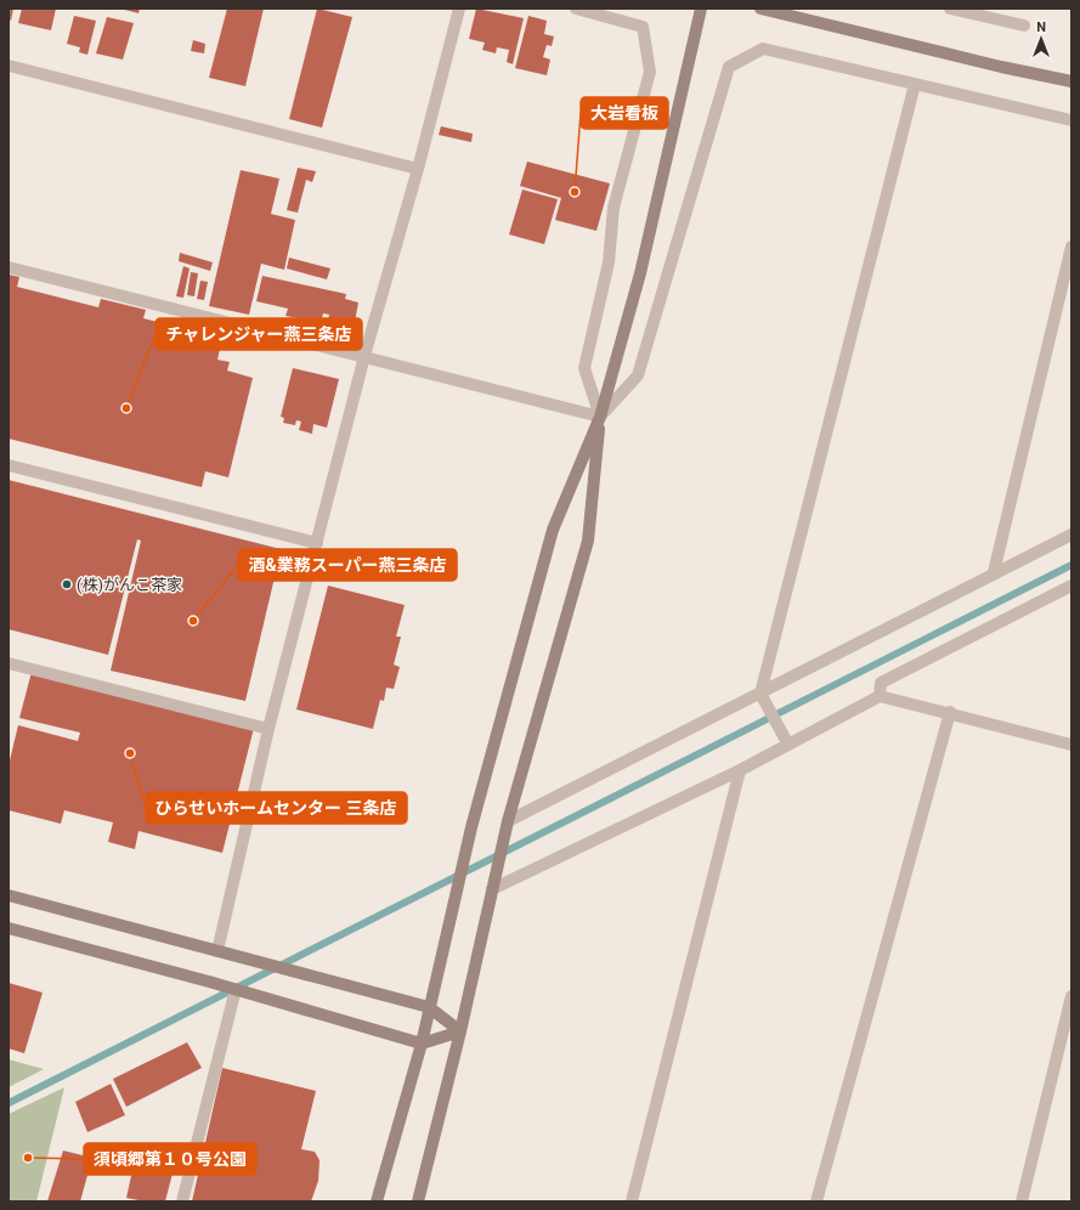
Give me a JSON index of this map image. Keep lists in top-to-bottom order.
{
  "places": [
    "大岩看板",
    "チャレンジャー燕三条店",
    "(株)がんこ茶家",
    "酒&業務スーパー燕三条店",
    "ひらせいホームセンター 三条店",
    "須頃郷第１０号公園"
  ],
  "north": "top"
}
